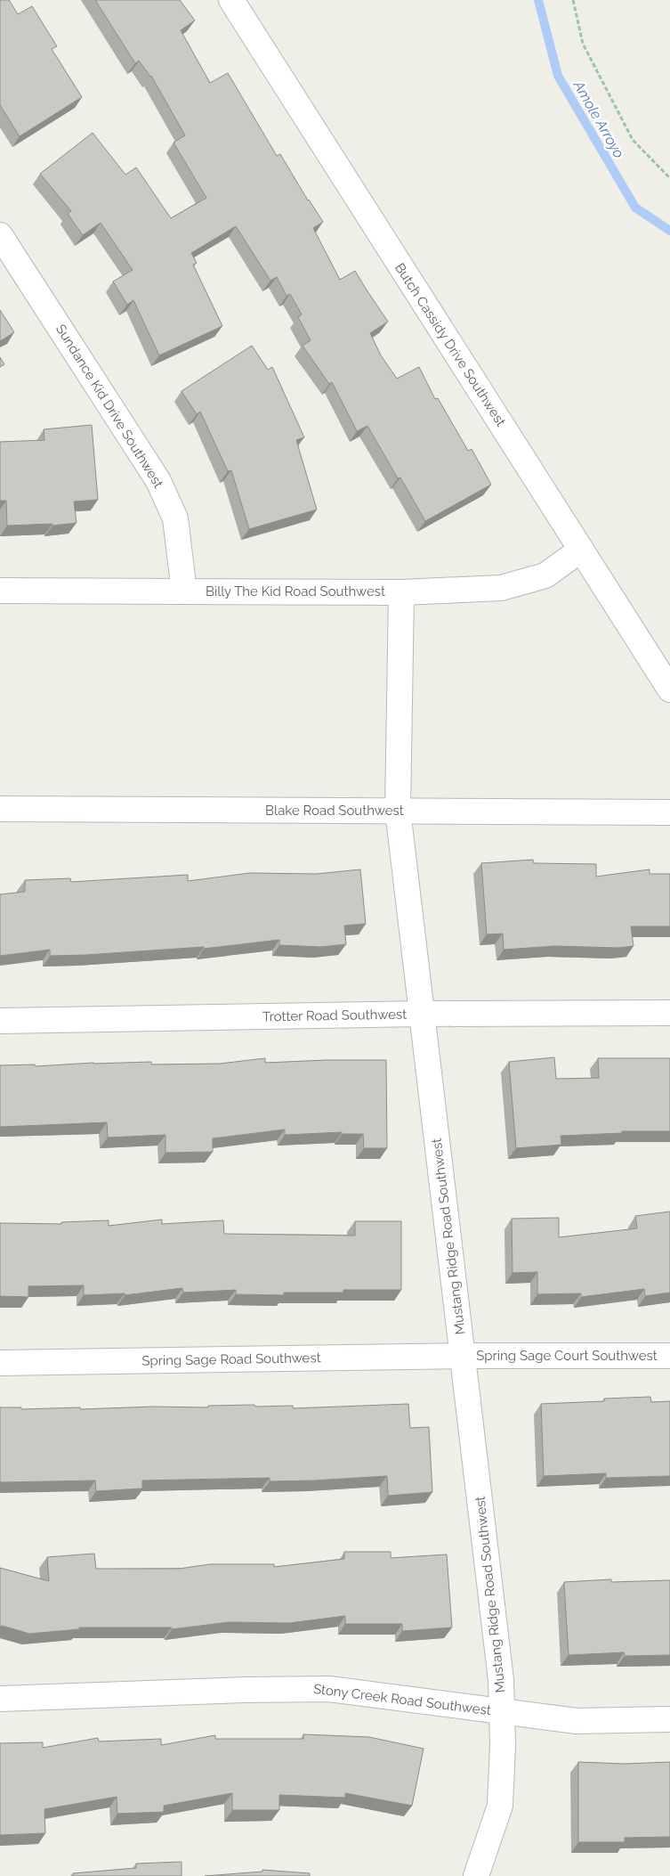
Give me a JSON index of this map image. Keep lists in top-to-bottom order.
{
  "streets": {
    "street": [
      "Butch Cassidy Drive Southwest",
      "Sundance Kid Drive Southwest",
      "Billy The Kid Road Southwest",
      "Blake Road Southwest",
      "Trotter Road Southwest",
      "Mustang Ridge Road Southwest",
      "Spring Sage Court Southwest",
      "Spring Sage Road Southwest",
      "Stony Creek Road Southwest"
    ]
  },
  "crossings": [
    ["Butch Cassidy Drive Southwest", "Billy The Kid Road Southwest"],
    ["Sundance Kid Drive Southwest", "Billy The Kid Road Southwest"],
    ["Billy The Kid Road Southwest", "Mustang Ridge Road Southwest"],
    ["Blake Road Southwest", "Mustang Ridge Road Southwest"],
    ["Trotter Road Southwest", "Mustang Ridge Road Southwest"],
    ["Mustang Ridge Road Southwest", "Spring Sage Court Southwest"],
    ["Mustang Ridge Road Southwest", "Spring Sage Road Southwest"],
    ["Mustang Ridge Road Southwest", "Stony Creek Road Southwest"],
    ["Spring Sage Court Southwest", "Spring Sage Road Southwest"]
  ],
  "water": ["Amole Arroyo"]
}
